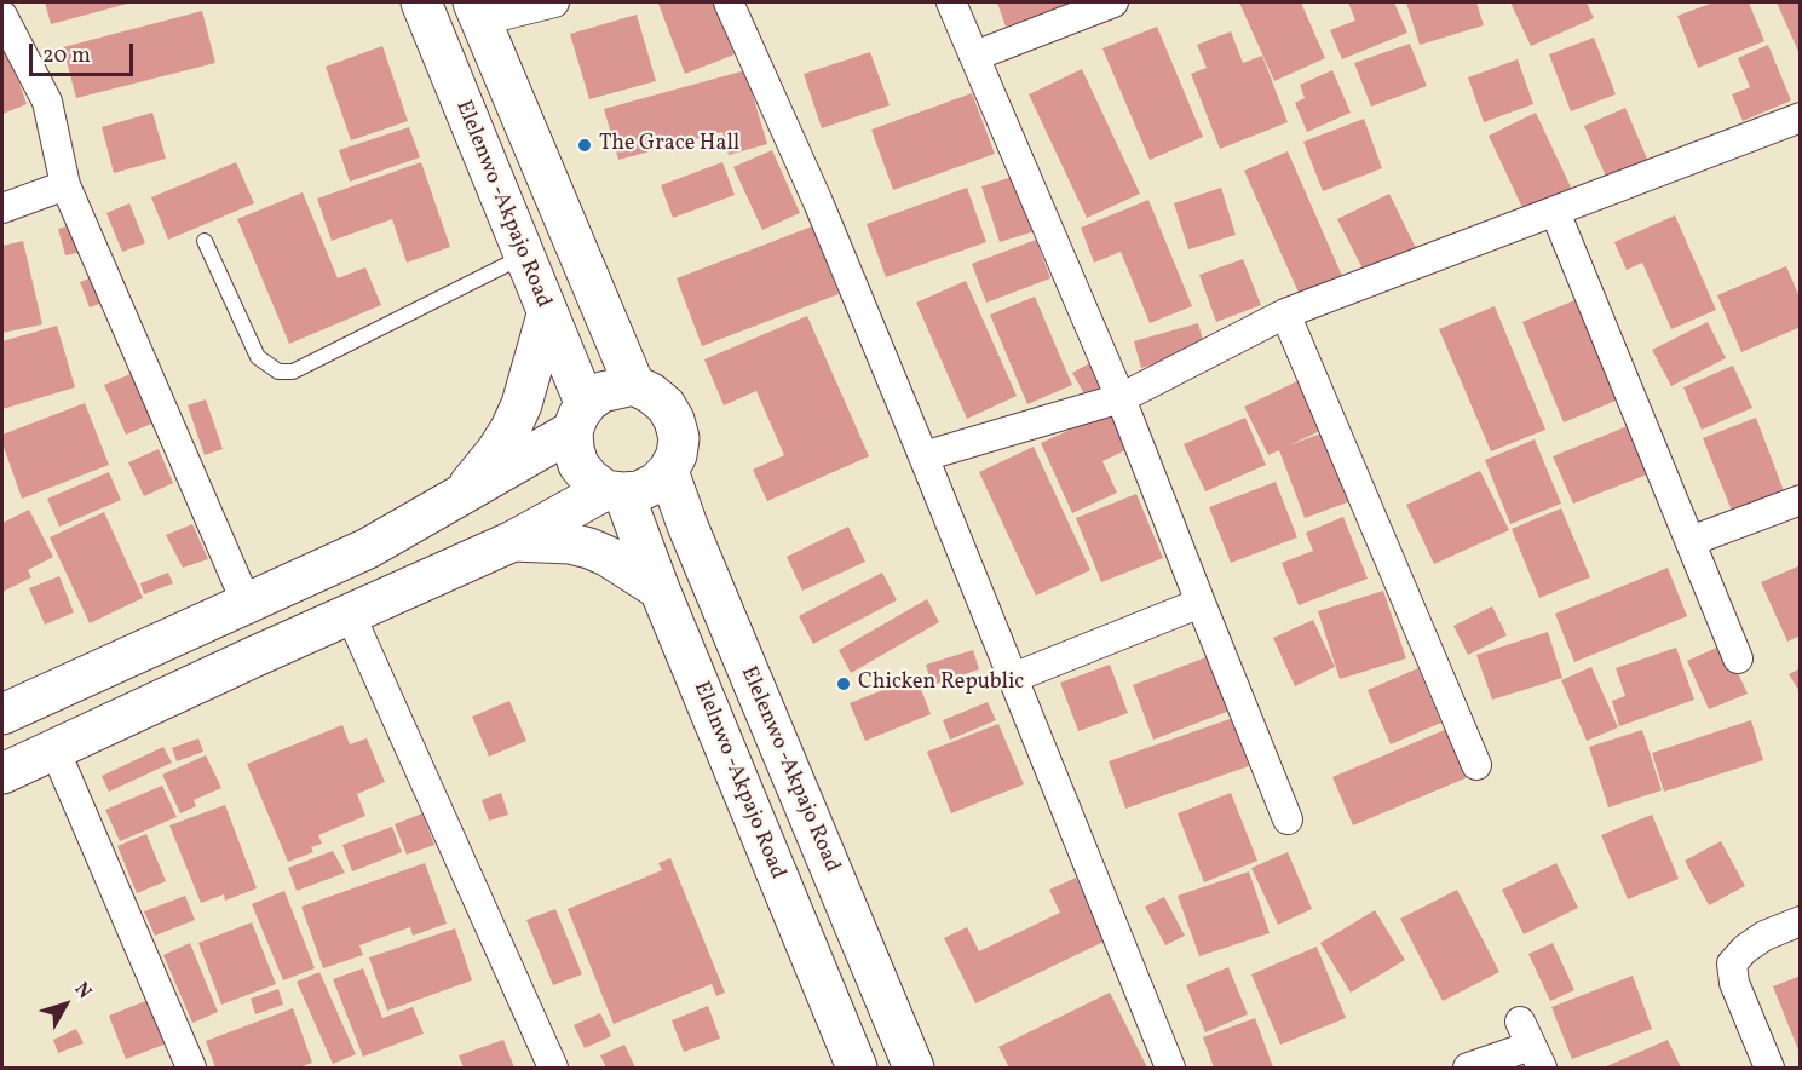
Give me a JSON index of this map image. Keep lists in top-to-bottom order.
{
  "streets": {
    "main road": ["Elelenwo -Akpajo Road", "Elelnwo -Akpajo Road"]
  },
  "crossings": [
    ["Elelenwo -Akpajo Road", "Elelnwo -Akpajo Road"]
  ],
  "places": ["The Grace Hall", "Chicken Republic"],
  "scale_bar": "20 m",
  "north": "top right"
}
